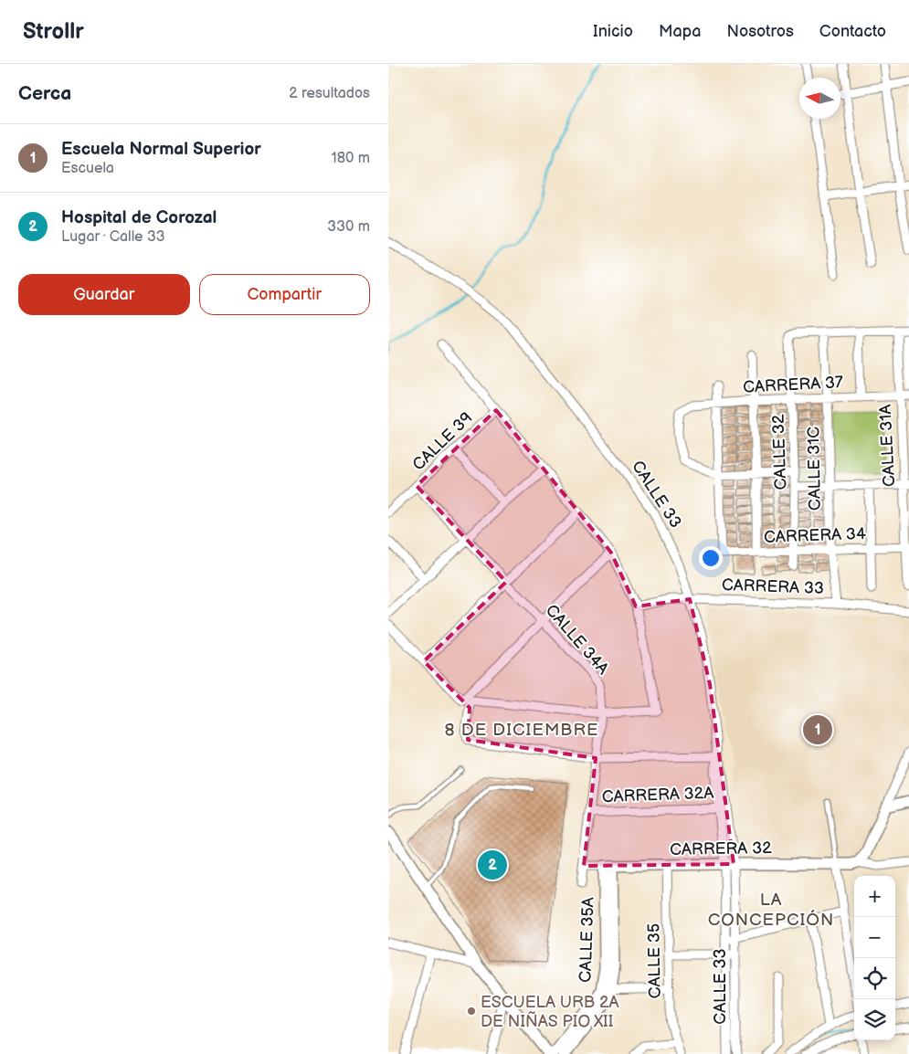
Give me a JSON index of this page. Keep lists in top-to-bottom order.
{
  "streets": {
    "street": [
      "CARRERA 37",
      "CALLE 39",
      "CALLE 31A",
      "CALLE 32",
      "CALLE 31C",
      "CALLE 33",
      "CARRERA 34",
      "CARRERA 33",
      "CALLE 34A",
      "CARRERA 32A",
      "CARRERA 32",
      "CALLE 35A",
      "CALLE 35"
    ]
  },
  "crossings": [
    ["CARRERA 37", "CALLE 31A"],
    ["CARRERA 37", "CALLE 32"],
    ["CARRERA 37", "CALLE 31C"],
    ["CARRERA 37", "CARRERA 34"],
    ["CALLE 39", "CALLE 34A"],
    ["CALLE 31A", "CARRERA 34"],
    ["CALLE 32", "CALLE 31C"],
    ["CALLE 32", "CARRERA 34"],
    ["CALLE 31C", "CARRERA 34"],
    ["CALLE 31C", "CARRERA 33"],
    ["CALLE 33", "CARRERA 33"],
    ["CALLE 33", "CARRERA 32A"],
    ["CALLE 33", "CARRERA 32"],
    ["CALLE 34A", "CARRERA 32A"],
    ["CALLE 34A", "CARRERA 32"],
    ["CARRERA 32", "CALLE 35A"],
    ["CARRERA 32", "CALLE 35"]
  ],
  "districts": ["8 DE DICIEMBRE", "LA CONCEPCIÓN"],
  "places": ["ESCUELA URB 2A DE NIÑAS PIO XII"],
  "north": "left",
  "page": {
    "header": "Strollr",
    "nav": [
      "Inicio",
      "Mapa",
      "Nosotros",
      "Contacto"
    ],
    "heading": ["Cerca", "2 resultados"],
    "list": [
      {
        "mark": "1",
        "name": "Escuela Normal Superior",
        "note": "Escuela",
        "value": "180 m"
      },
      {
        "mark": "2",
        "name": "Hospital de Corozal",
        "note": "Lugar · Calle 33",
        "value": "330 m"
      }
    ],
    "buttons": ["Guardar", "Compartir"],
    "pins": ["1", "2"],
    "map_buttons": ["+", "−"]
  }
}
